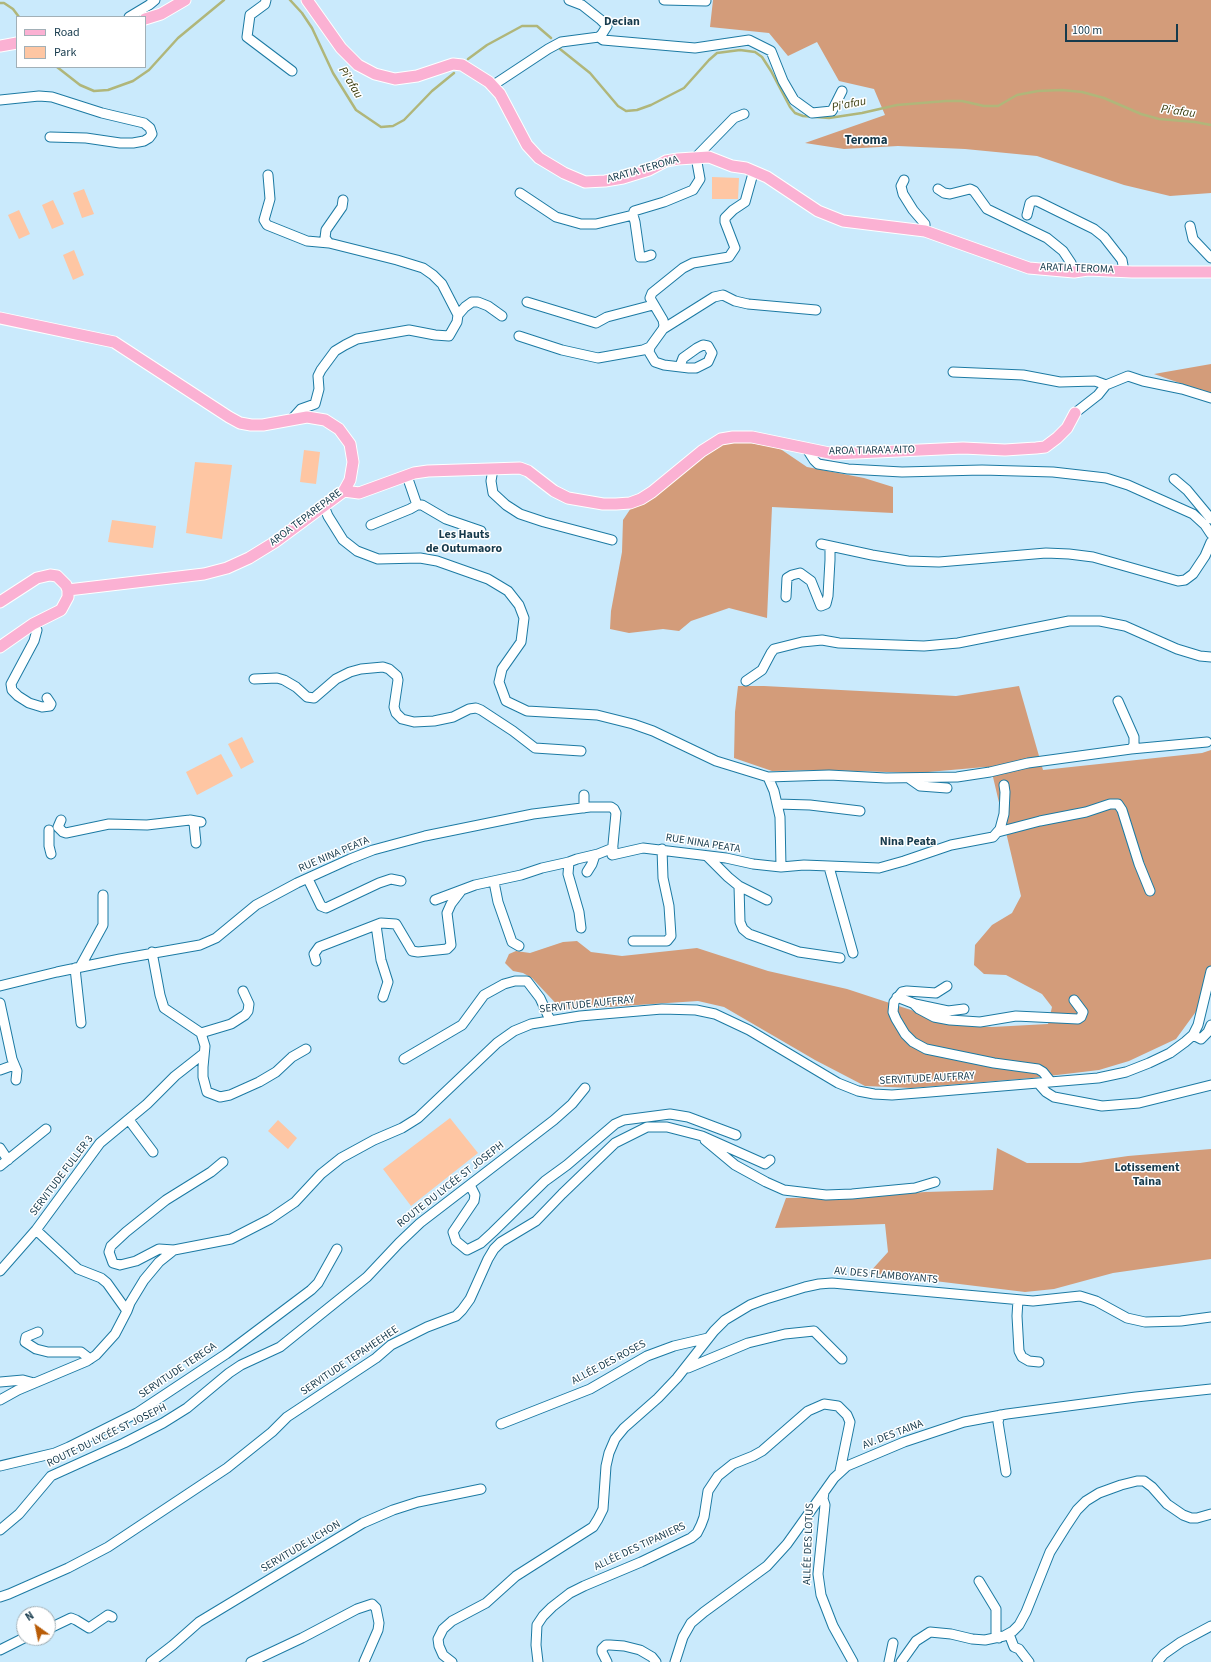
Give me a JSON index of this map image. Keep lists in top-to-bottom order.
{
  "streets": {
    "main road": ["ARATIA TEROMA", "AROA TIARA'A AITO", "AROA TEPAREPARE"],
    "street": [
      "RUE NINA PEATA",
      "SERVITUDE AUFFRAY",
      "SERVITUDE FULLER 3",
      "ROUTE DU LYCÉE ST JOSEPH",
      "AV. DES FLAMBOYANTS",
      "SERVITUDE TEPAHEEHEE",
      "ALLÉE DES ROSES",
      "SERVITUDE TEREGA",
      "AV. DES TAINA",
      "ALLÉE DES LOTUS",
      "SERVITUDE LICHON",
      "ALLÉE DES TIPANIERS"
    ]
  },
  "crossings": [
    ["AROA TIARA'A AITO", "AROA TEPAREPARE"],
    ["AV. DES FLAMBOYANTS", "ALLÉE DES ROSES"],
    ["AV. DES TAINA", "ALLÉE DES LOTUS"],
    ["AV. DES TAINA", "ALLÉE DES TIPANIERS"]
  ],
  "districts": [
    "Decian",
    "Teroma",
    "Les Hauts de Outumaoro",
    "Nina Peata",
    "Lotissement Taina"
  ],
  "water": ["Pi'afau"],
  "legend": ["Road", "Park"],
  "scale_bar": "100 m",
  "north": "top left"
}
